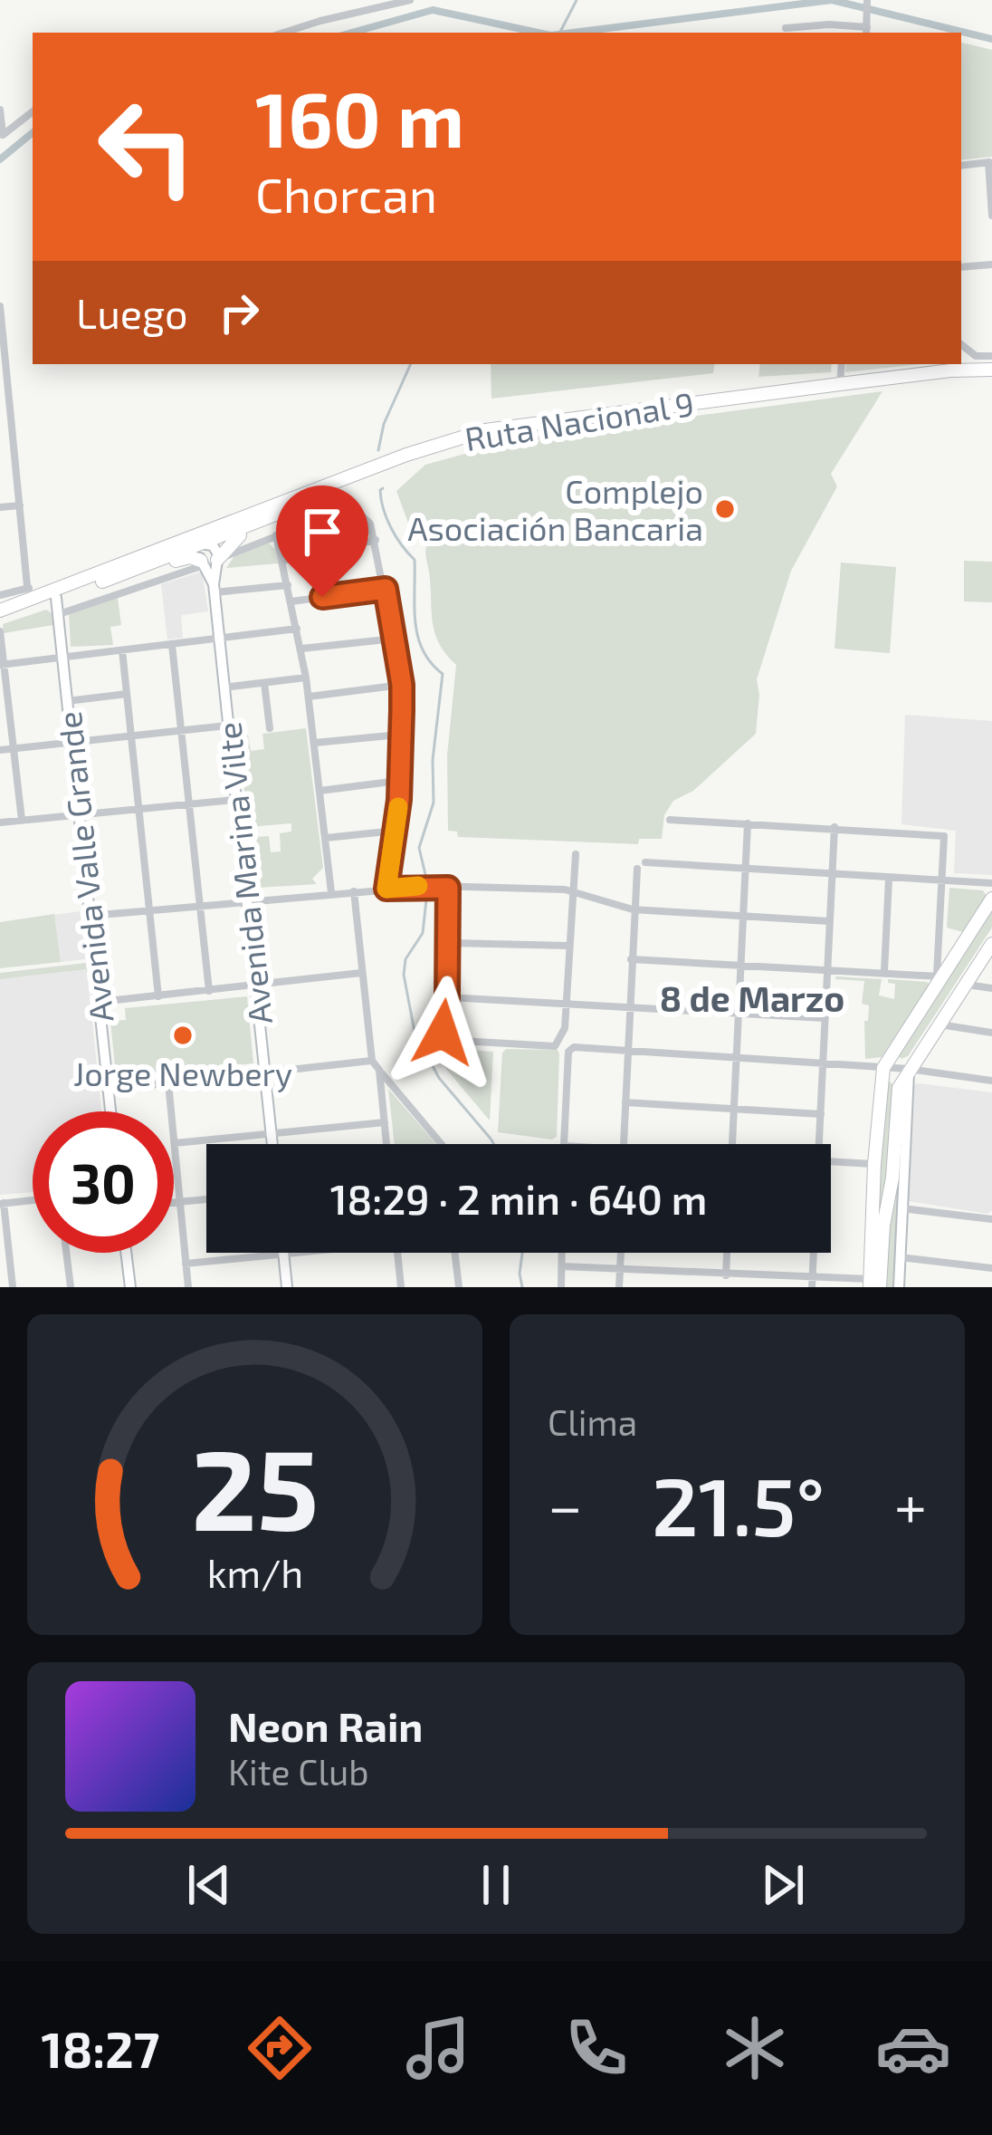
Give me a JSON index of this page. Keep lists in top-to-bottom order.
{
  "streets": {
    "main road": ["Ruta Nacional 9"],
    "street": ["Avenida Valle Grande", "Avenida Marina Vilte"]
  },
  "crossings": [
    ["Ruta Nacional 9", "Avenida Valle Grande"],
    ["Ruta Nacional 9", "Avenida Marina Vilte"]
  ],
  "districts": ["8 de Marzo"],
  "places": ["Complejo Asociación Bancaria", "Jorge Newbery"],
  "page": {
    "turn": ["160 m", "Chorcan"],
    "then": "Luego",
    "limit": "30",
    "trip": "18:29 · 2 min · 640 m",
    "tile": "Clima",
    "heat": ["−", "21.5°", "+"],
    "song": ["Neon Rain", "Kite Club"],
    "tabs": "18:27",
    "gauge": ["25", "km/h"]
  }
}
